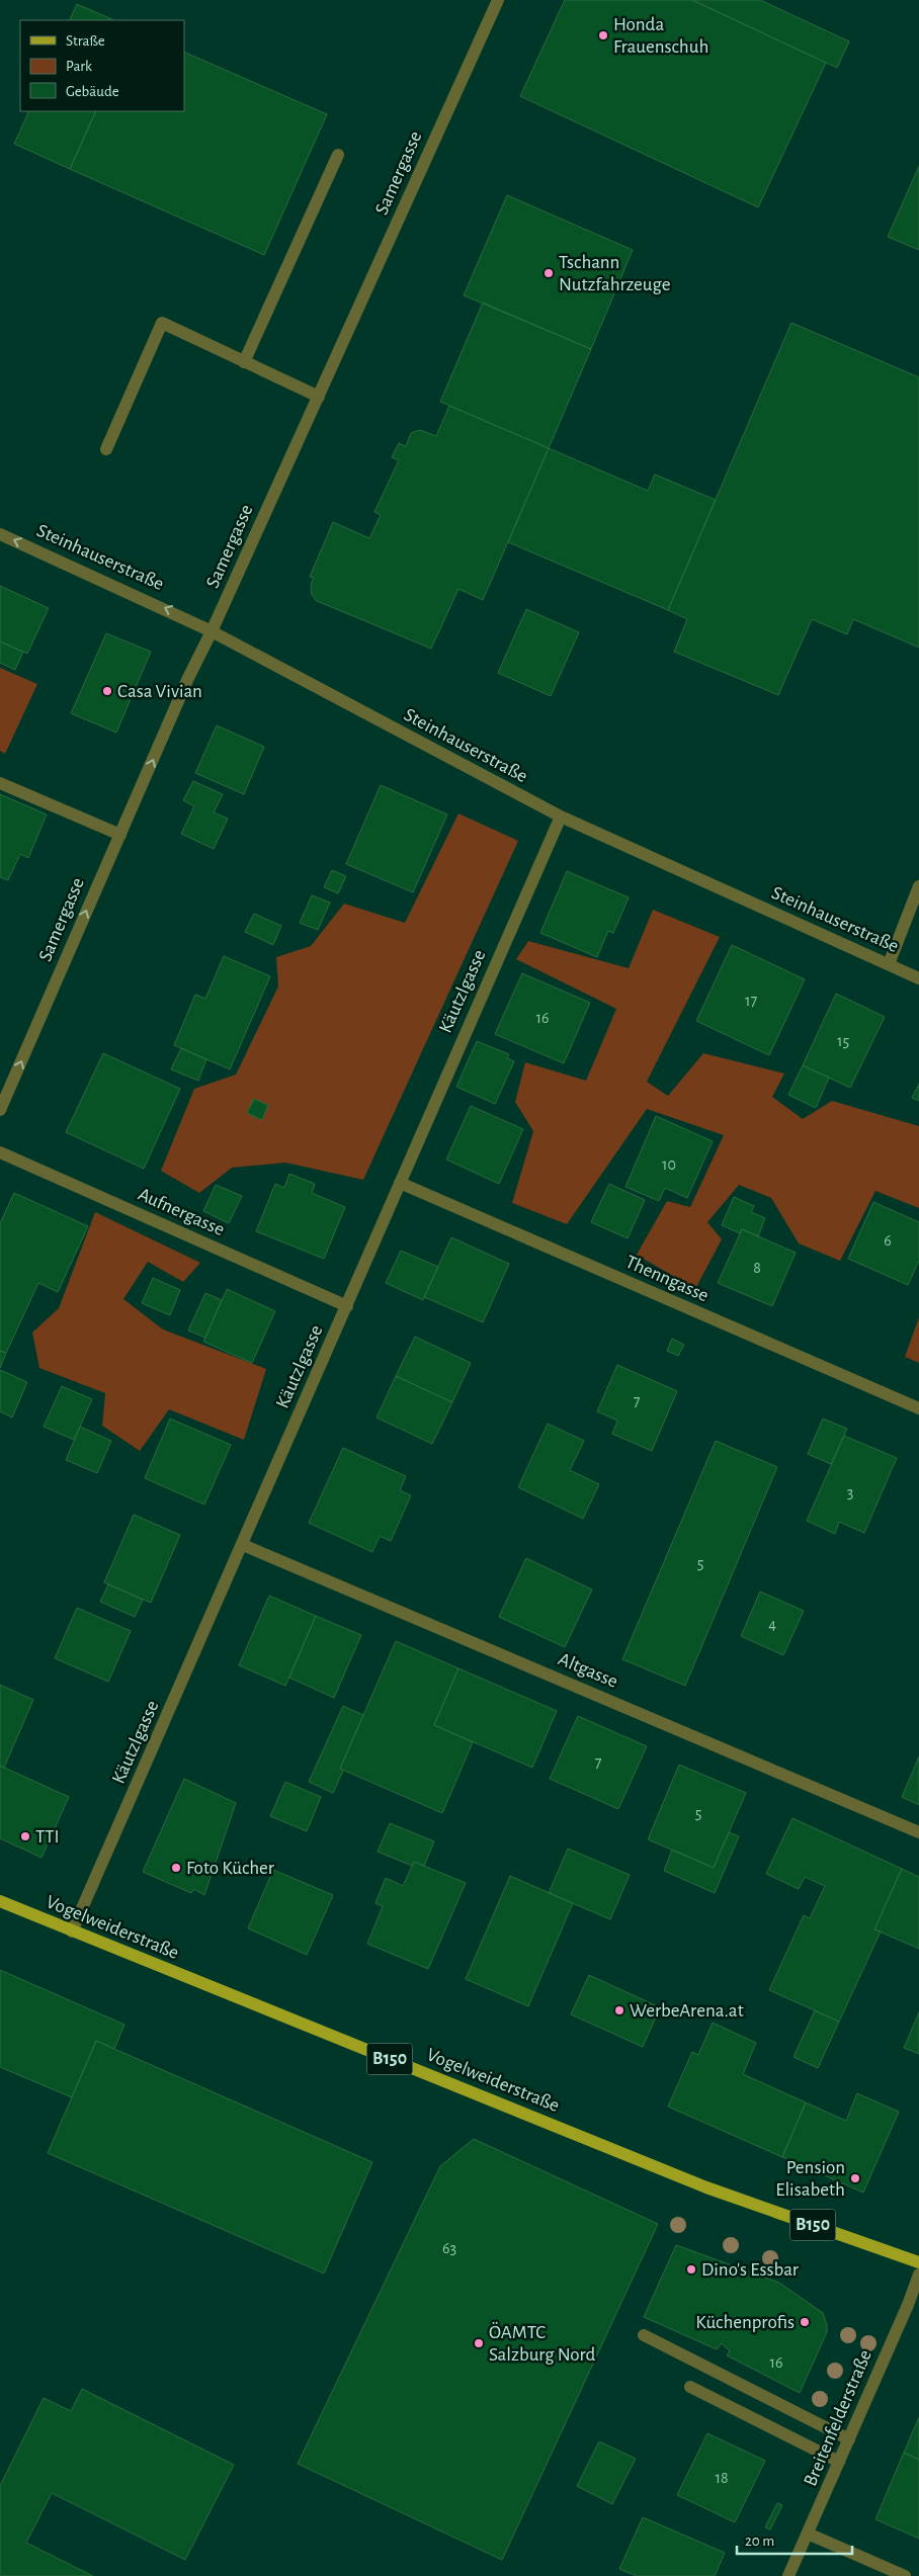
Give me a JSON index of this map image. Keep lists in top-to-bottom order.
{
  "streets": {
    "main road": ["Vogelweiderstraße", "B150"],
    "street": [
      "Samergasse",
      "Steinhauserstraße",
      "Käutzlgasse",
      "Aufnergasse",
      "Thenngasse",
      "Altgasse",
      "Breitenfelderstraße"
    ]
  },
  "crossings": [
    ["Samergasse", "Steinhauserstraße"],
    ["Steinhauserstraße", "Käutzlgasse"],
    ["Käutzlgasse", "Aufnergasse"],
    ["Käutzlgasse", "Thenngasse"],
    ["Käutzlgasse", "Altgasse"],
    ["Käutzlgasse", "Vogelweiderstraße"]
  ],
  "one_way": ["Samergasse"],
  "places": [
    "Honda Frauenschuh",
    "Tschann Nutzfahrzeuge",
    "Casa Vivian",
    "TTI",
    "Foto Kücher",
    "WerbeArena.at",
    "Pension Elisabeth",
    "Dino's Essbar",
    "Küchenprofis",
    "ÖAMTC Salzburg Nord"
  ],
  "house_numbers": [
    "17",
    "16",
    "15",
    "10",
    "6",
    "8",
    "7",
    "3",
    "5",
    "4",
    "7",
    "5",
    "63",
    "16",
    "18"
  ],
  "legend": ["Straße", "Park", "Gebäude"],
  "scale_bar": "20 m"
}
